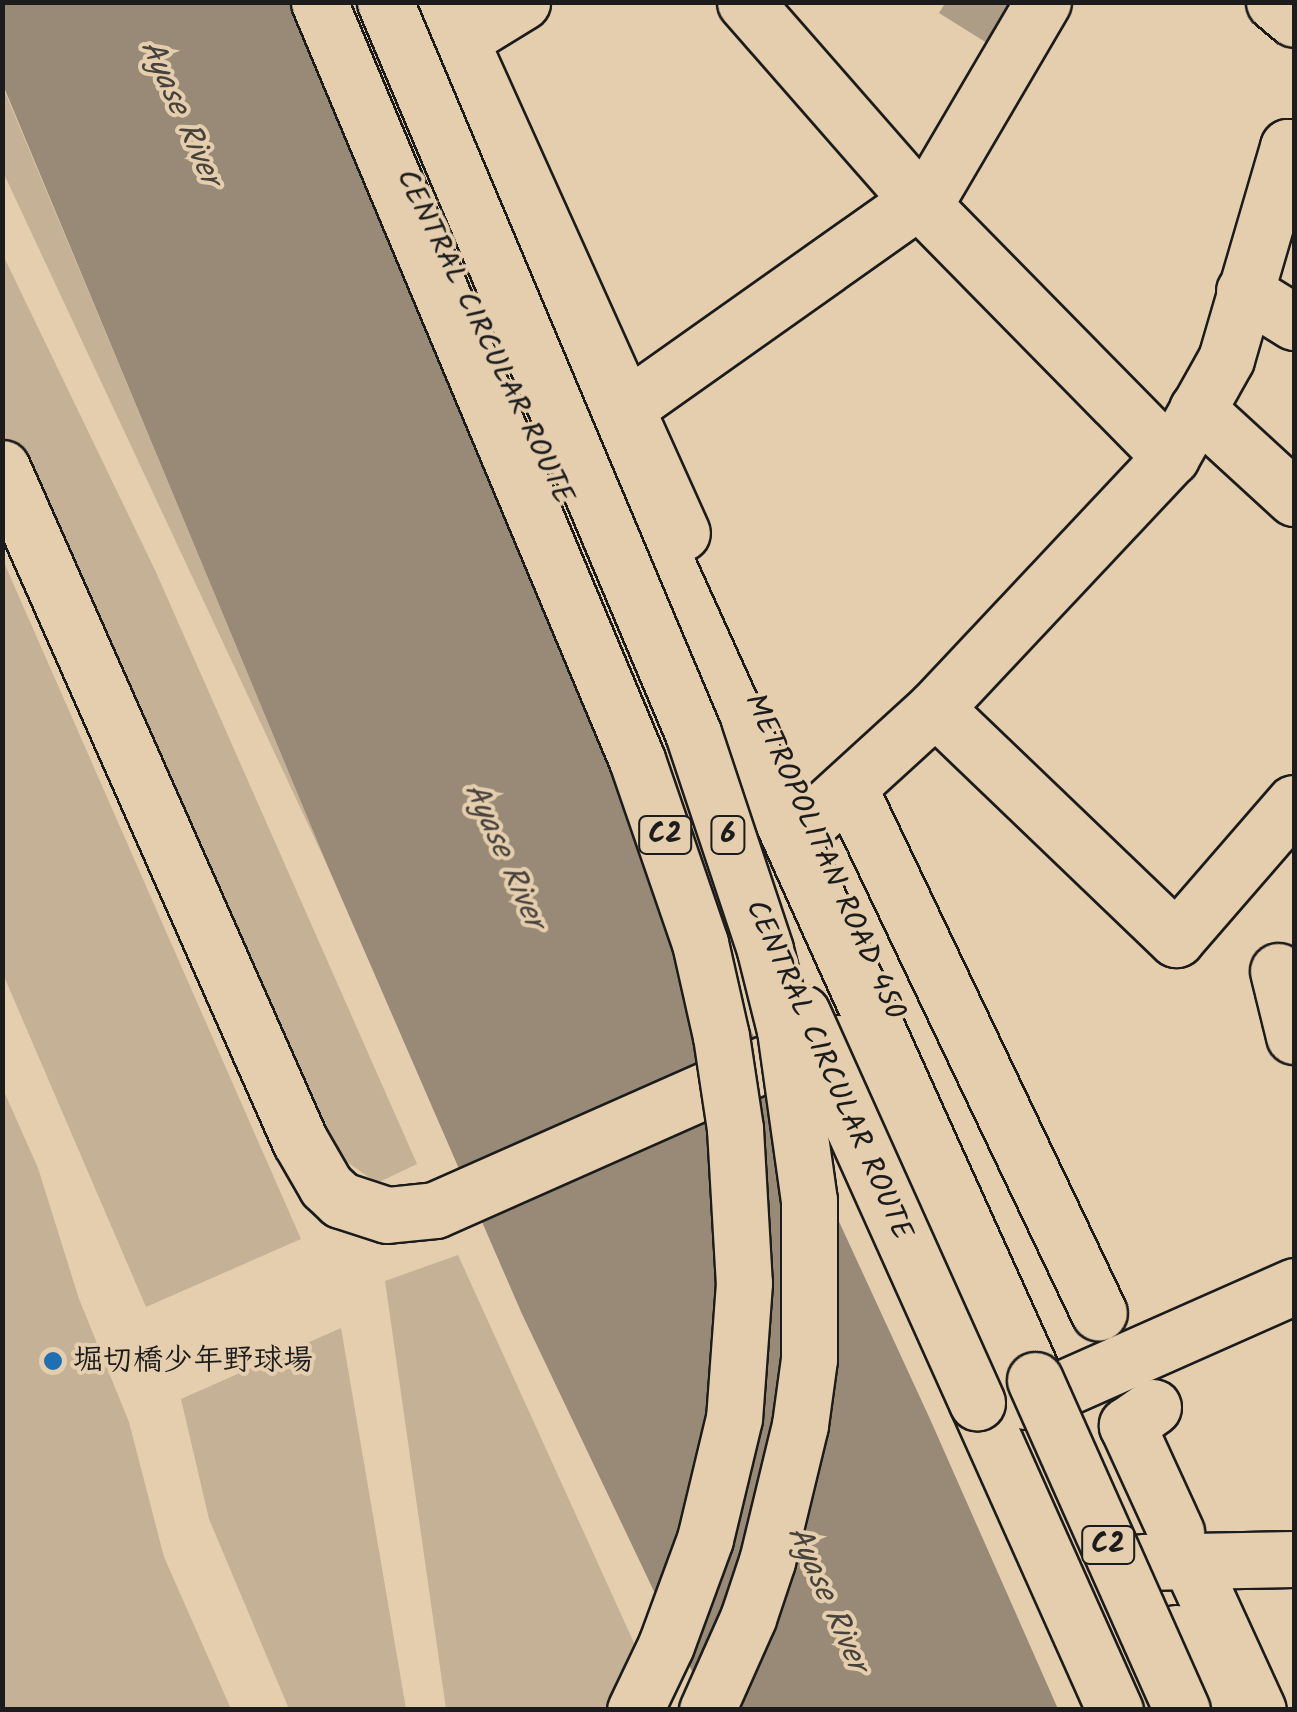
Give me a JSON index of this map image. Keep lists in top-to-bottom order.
{
  "streets": {
    "main road": [
      "CENTRAL CIRCULAR ROUTE",
      "C2",
      "6",
      "METROPOLITAN ROAD 450"
    ]
  },
  "water": ["Ayase River"],
  "places": ["堀切橋少年野球場"]
}
